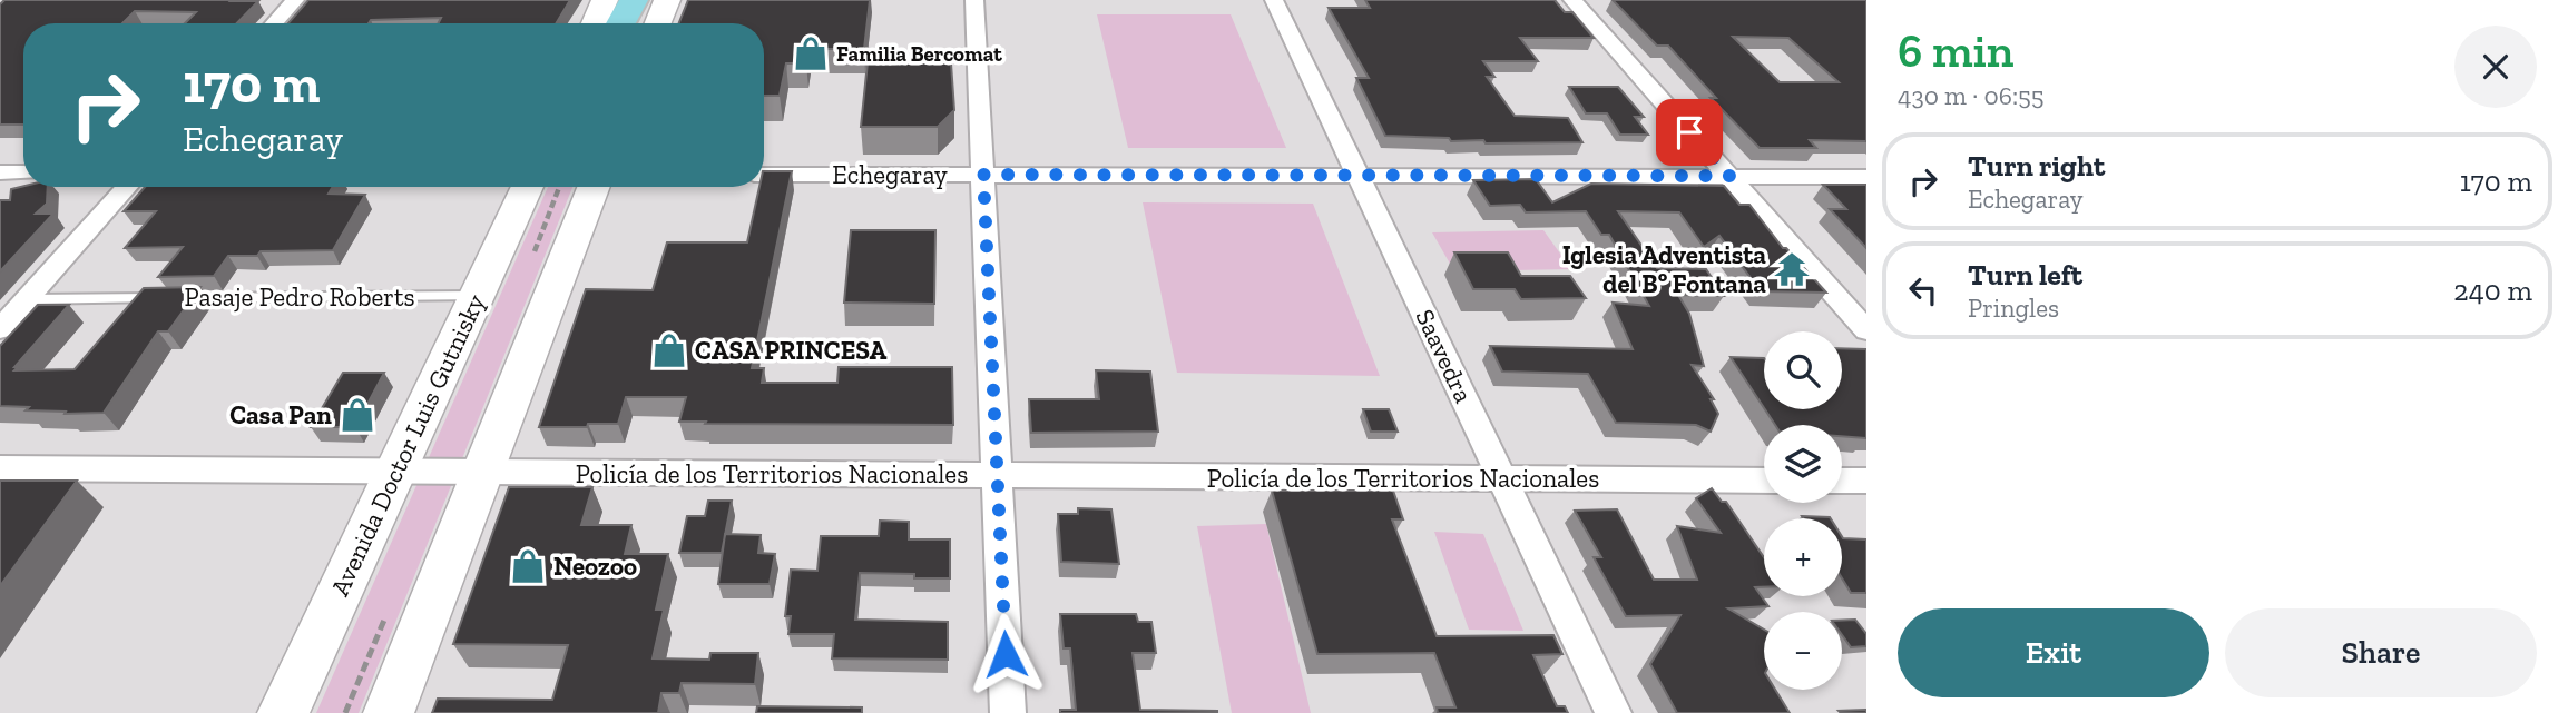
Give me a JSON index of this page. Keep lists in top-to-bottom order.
{
  "streets": {
    "main road": ["Avenida Doctor Luis Gutnisky"],
    "street": ["Echegaray", "Saavedra", "Policía de los Territorios Nacionales"],
    "lane": ["Pasaje Pedro Roberts"]
  },
  "crossings": [
    ["Echegaray", "Saavedra"],
    ["Pasaje Pedro Roberts", "Avenida Doctor Luis Gutnisky"],
    ["Saavedra", "Policía de los Territorios Nacionales"],
    ["Avenida Doctor Luis Gutnisky", "Policía de los Territorios Nacionales"]
  ],
  "places": {
    "shop": [
      "Familia Bercomat",
      "CASA PRINCESA",
      "Casa Pan",
      "Neozoo"
    ],
    "temple": ["Iglesia Adventista del Bº Fontana"]
  },
  "page": {
    "heading": ["6 min", "430 m · 06:55"],
    "turn": ["170 m", "Echegaray"],
    "list": [
      {
        "name": "Turn right",
        "note": "Echegaray",
        "value": "170 m"
      },
      {
        "name": "Turn left",
        "note": "Pringles",
        "value": "240 m"
      }
    ],
    "map_buttons": ["+", "−"],
    "buttons": ["Exit", "Share"]
  }
}
